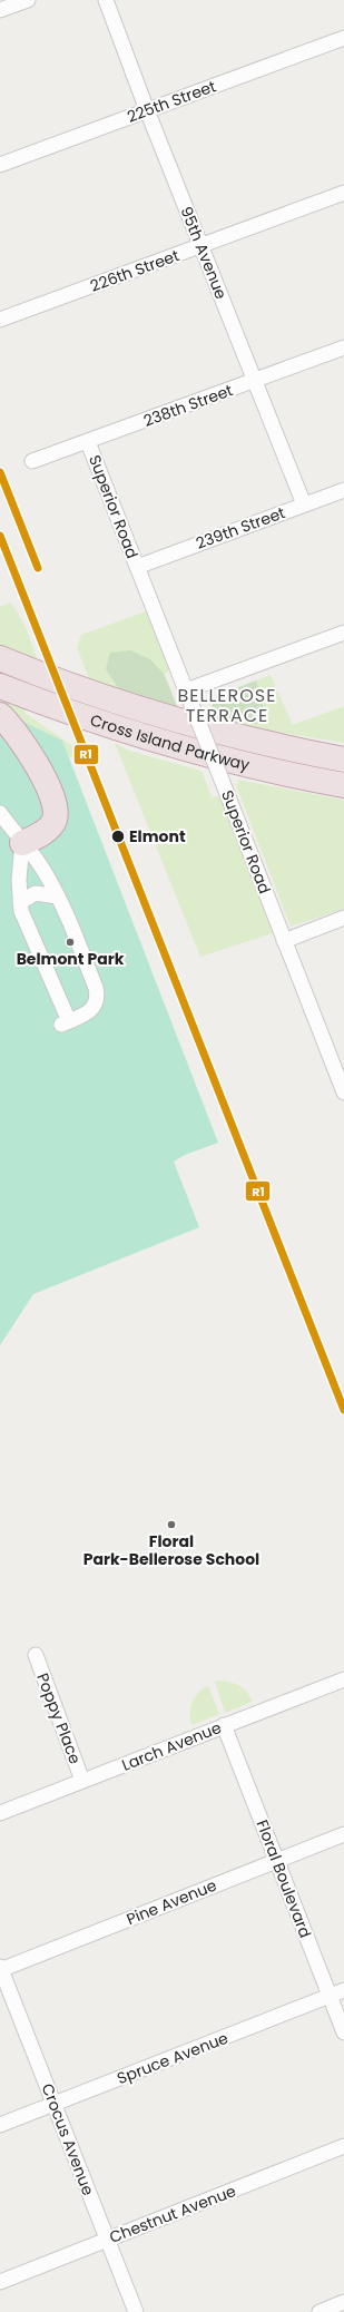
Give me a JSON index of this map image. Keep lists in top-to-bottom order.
{
  "streets": {
    "highway": ["Cross Island Parkway"],
    "street": [
      "225th Street",
      "95th Avenue",
      "226th Street",
      "238th Street",
      "Superior Road",
      "239th Street",
      "Poppy Place",
      "Larch Avenue",
      "Floral Boulevard",
      "Pine Avenue",
      "Spruce Avenue",
      "Crocus Avenue",
      "Chestnut Avenue"
    ]
  },
  "crossings": [
    ["225th Street", "95th Avenue"],
    ["95th Avenue", "226th Street"],
    ["95th Avenue", "238th Street"],
    ["95th Avenue", "239th Street"],
    ["238th Street", "Superior Road"],
    ["Superior Road", "239th Street"],
    ["Poppy Place", "Larch Avenue"],
    ["Larch Avenue", "Floral Boulevard"],
    ["Floral Boulevard", "Pine Avenue"],
    ["Floral Boulevard", "Spruce Avenue"],
    ["Pine Avenue", "Crocus Avenue"],
    ["Spruce Avenue", "Crocus Avenue"],
    ["Crocus Avenue", "Chestnut Avenue"]
  ],
  "districts": ["BELLEROSE TERRACE"],
  "places": ["Elmont", "Belmont Park", "Floral Park-Bellerose School"],
  "lines": ["transit line R1"]
}
